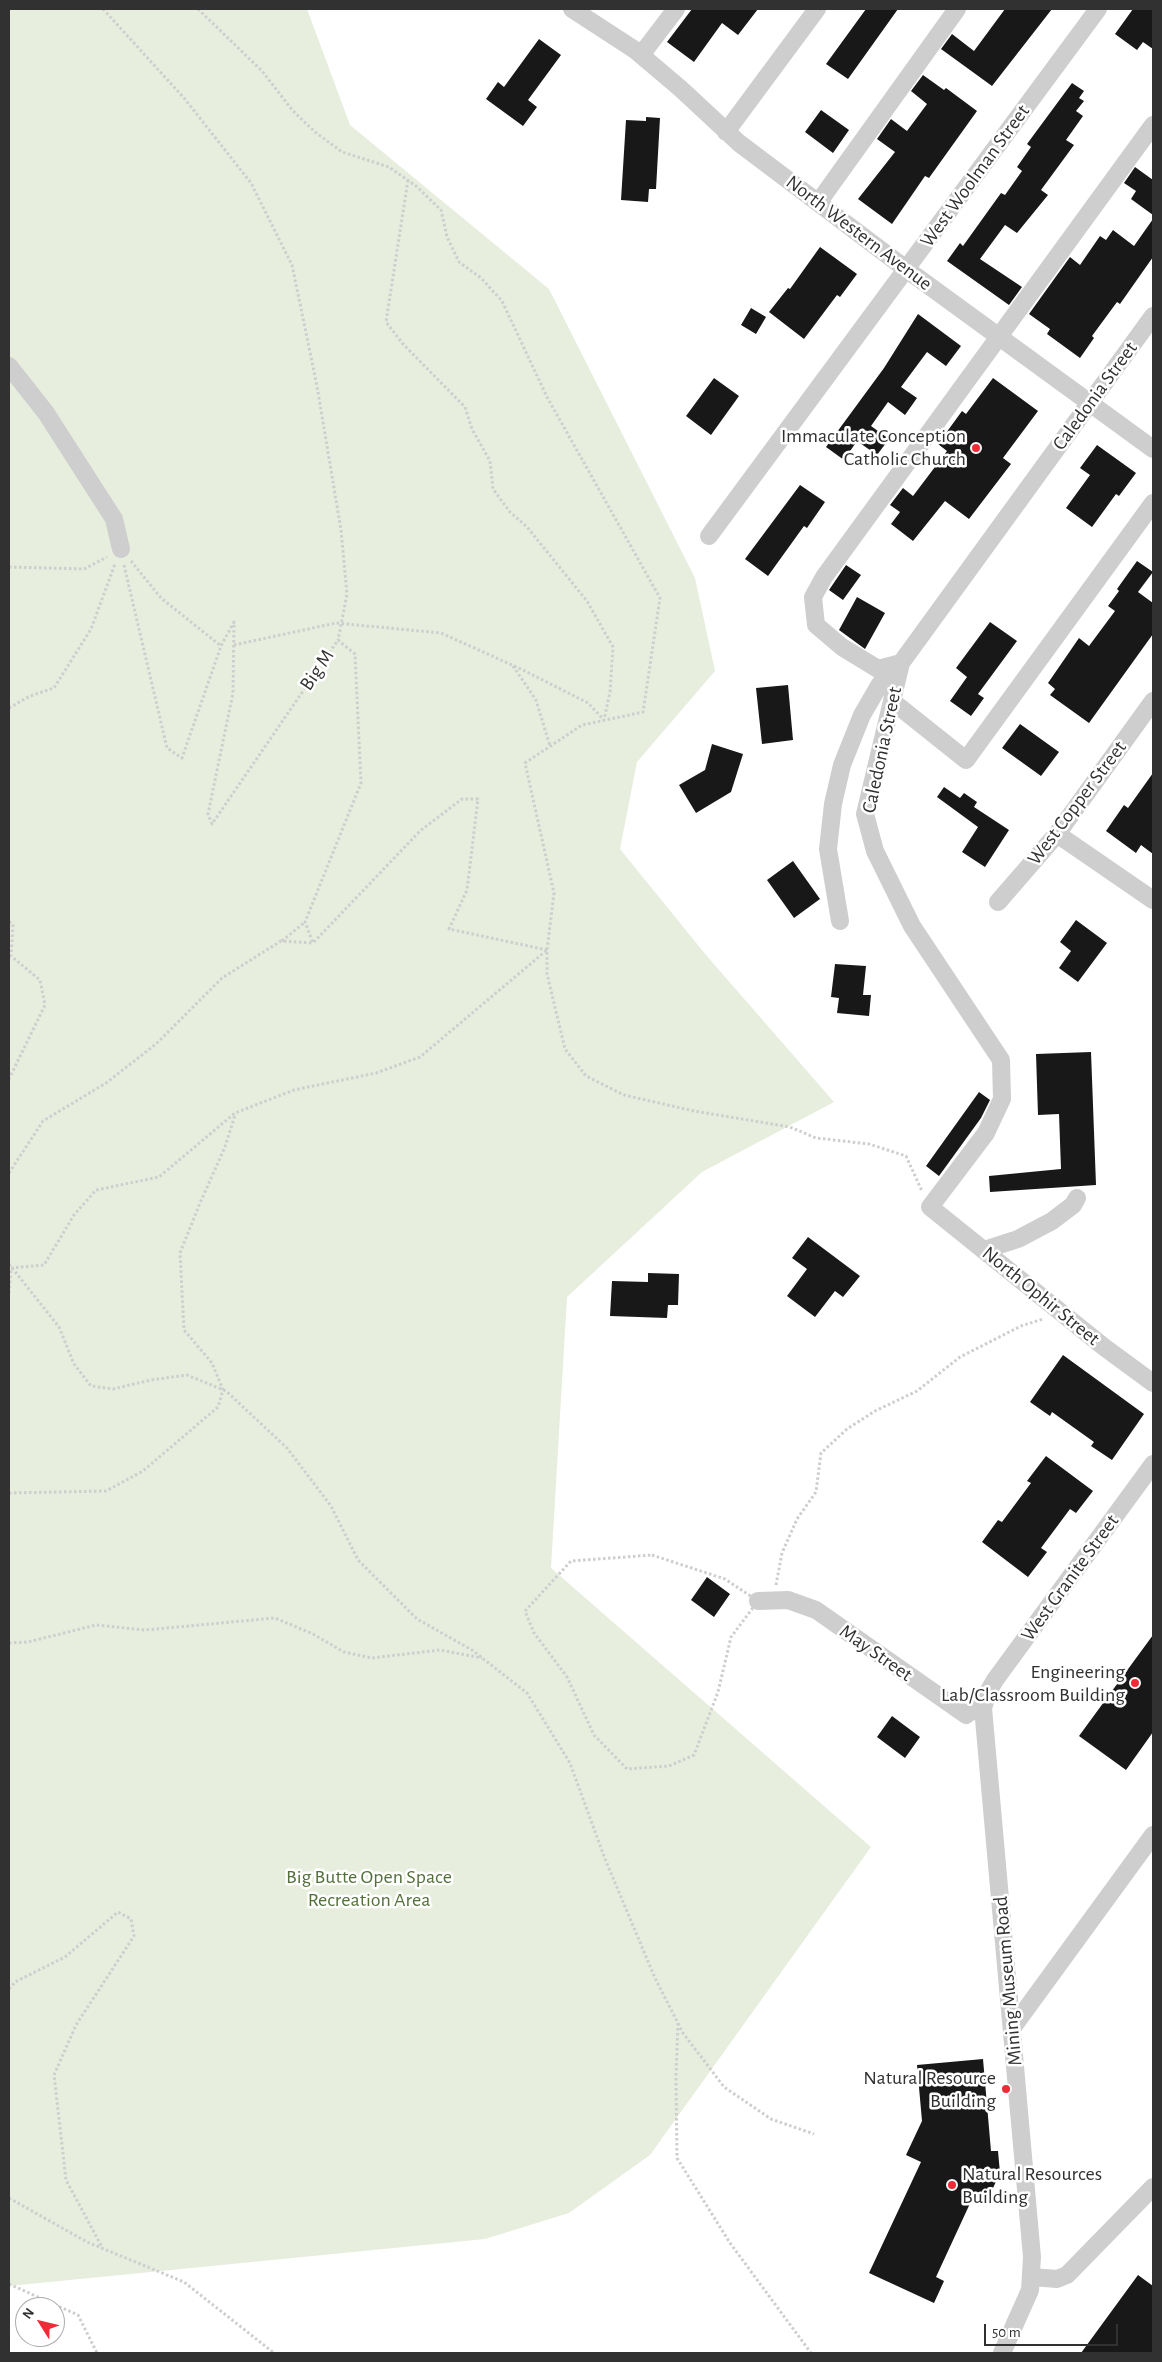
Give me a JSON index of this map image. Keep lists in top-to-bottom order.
{
  "streets": {
    "street": [
      "West Woolman Street",
      "North Western Avenue",
      "Caledonia Street",
      "West Copper Street",
      "North Ophir Street",
      "West Granite Street",
      "May Street",
      "Mining Museum Road"
    ],
    "path": ["Big M"]
  },
  "crossings": [
    ["West Woolman Street", "North Western Avenue"],
    ["North Western Avenue", "Caledonia Street"],
    ["Caledonia Street", "North Ophir Street"],
    ["West Granite Street", "May Street"],
    ["West Granite Street", "Mining Museum Road"],
    ["May Street", "Mining Museum Road"]
  ],
  "parks": ["Big Butte Open Space Recreation Area"],
  "places": [
    "Immaculate Conception Catholic Church",
    "Engineering Lab/Classroom Building",
    "Natural Resource Building",
    "Natural Resources Building"
  ],
  "scale_bar": "50 m",
  "north": "top left"
}
